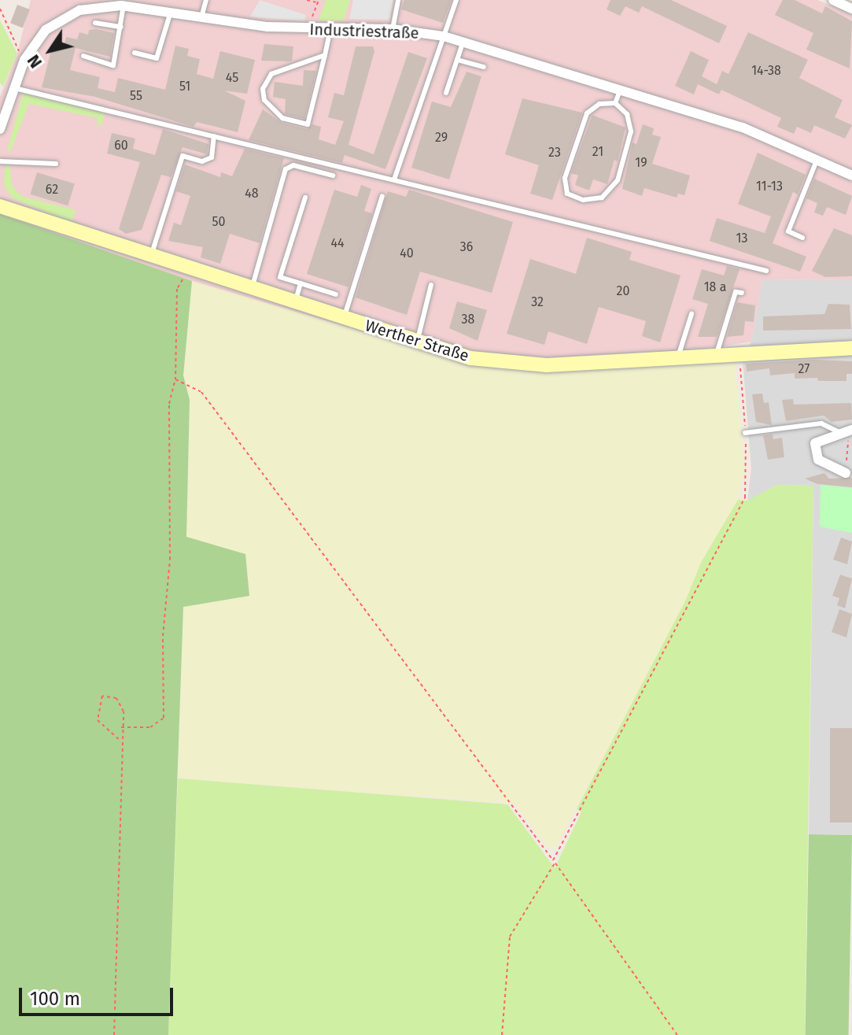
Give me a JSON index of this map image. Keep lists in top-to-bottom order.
{
  "streets": {
    "street": ["Industriestraße", "Werther Straße"]
  },
  "house_numbers": [
    "14-38",
    "45",
    "51",
    "55",
    "29",
    "60",
    "21",
    "23",
    "19",
    "11-13",
    "62",
    "48",
    "50",
    "13",
    "44",
    "36",
    "40",
    "18 a",
    "20",
    "32",
    "38",
    "27"
  ],
  "scale_bar": "100 m",
  "north": "bottom left"
}
